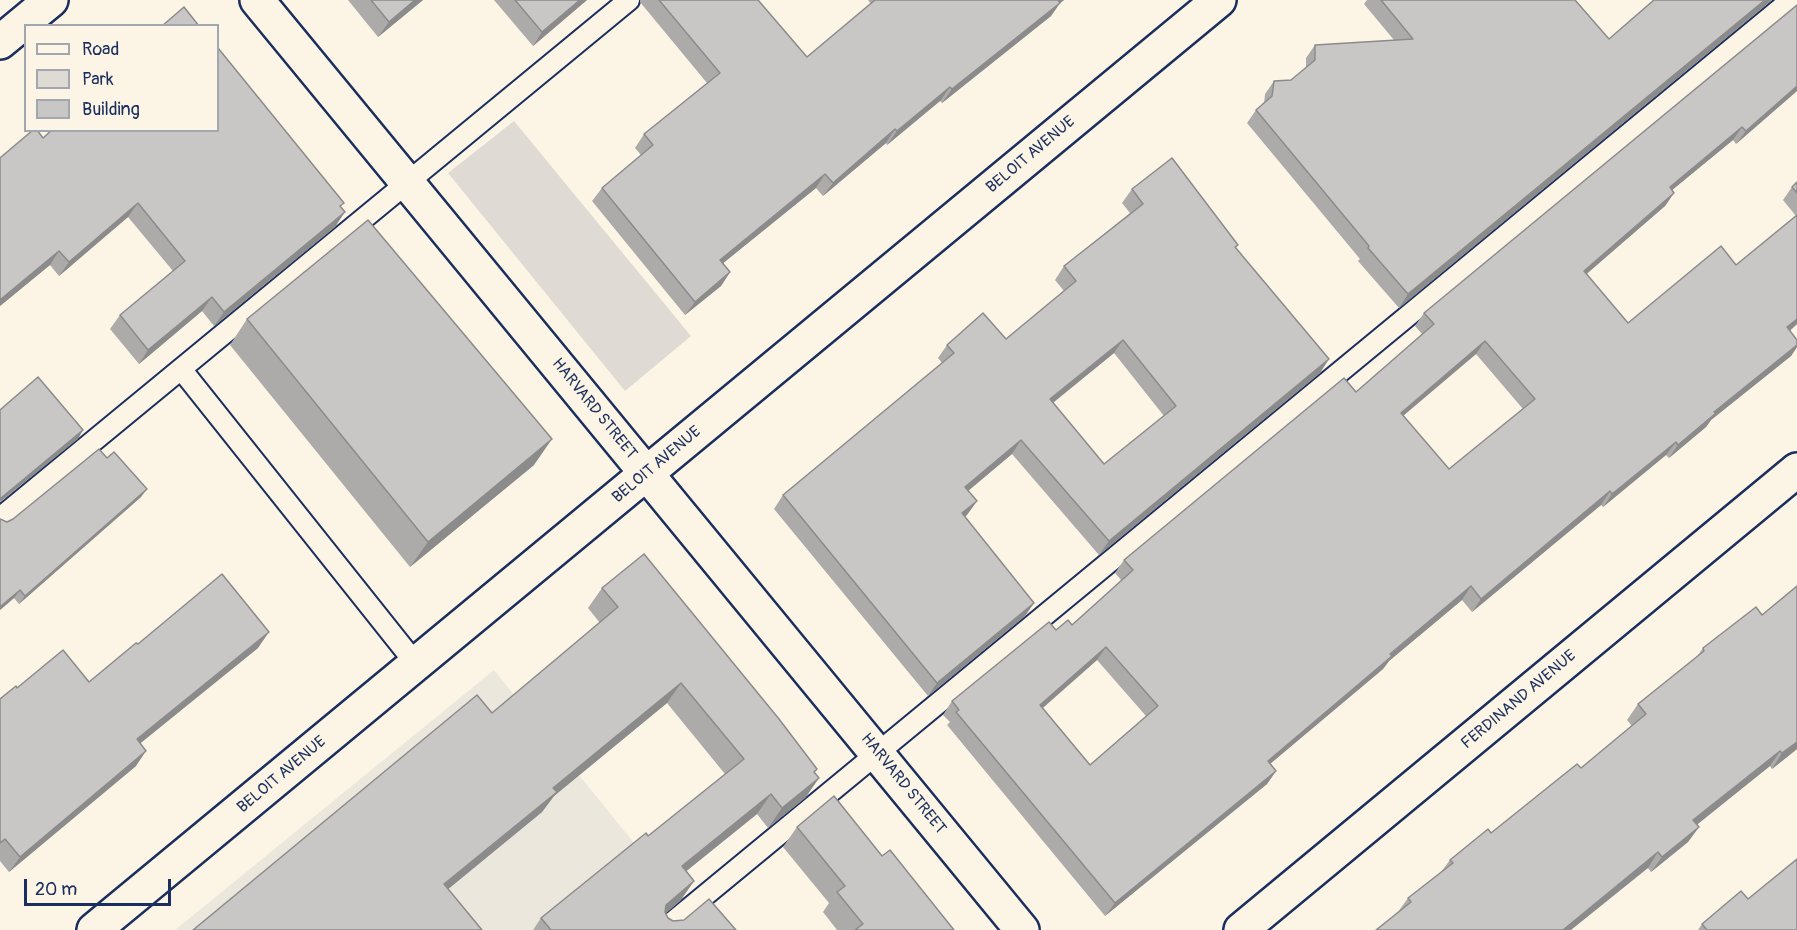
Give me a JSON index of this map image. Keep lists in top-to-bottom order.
{
  "streets": {
    "street": ["BELOIT AVENUE", "HARVARD STREET", "FERDINAND AVENUE"]
  },
  "crossings": [
    ["BELOIT AVENUE", "HARVARD STREET"]
  ],
  "legend": ["Road", "Park", "Building"],
  "scale_bar": "20 m"
}
